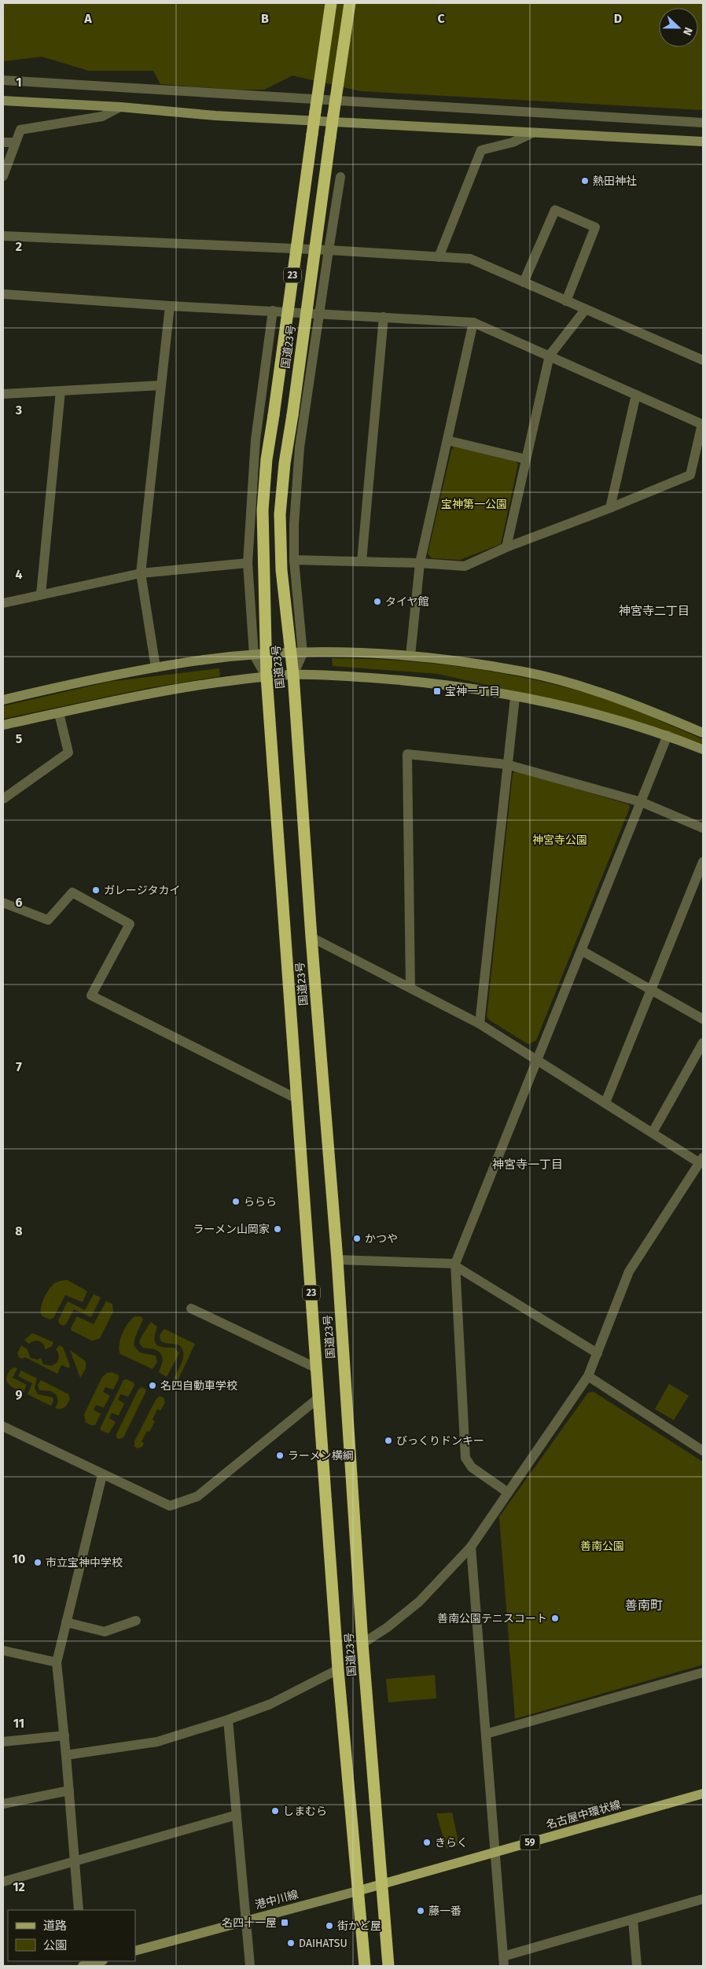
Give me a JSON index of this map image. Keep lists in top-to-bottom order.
{
  "streets": {
    "highway": ["23", "国道23号"],
    "main road": ["名古屋中環状線", "59"],
    "street": ["港中川線"]
  },
  "crossings": [
    ["国道23号", "名古屋中環状線"],
    ["国道23号", "港中川線"],
    ["名古屋中環状線", "港中川線"]
  ],
  "districts": ["神宮寺二丁目", "神宮寺一丁目", "善南町"],
  "parks": ["宝神第一公園", "神宮寺公園", "善南公園"],
  "places": {
    "other": [
      "熱田神社",
      "タイヤ館",
      "ガレージタカイ",
      "ららら",
      "ラーメン山岡家",
      "かつや",
      "名四自動車学校",
      "びっくりドンキー",
      "ラーメン横綱",
      "市立宝神中学校",
      "善南公園テニスコート",
      "しまむら",
      "きらく",
      "藤一番",
      "街かど屋",
      "DAIHATSU"
    ],
    "transit": ["宝神一丁目", "名四十一屋"]
  },
  "legend": ["道路", "公園"],
  "north": "right",
  "grid": {
    "columns": [
      "A",
      "B",
      "C",
      "D"
    ],
    "rows": [
      "1",
      "2",
      "3",
      "4",
      "5",
      "6",
      "7",
      "8",
      "9",
      "10",
      "11",
      "12"
    ]
  }
}
